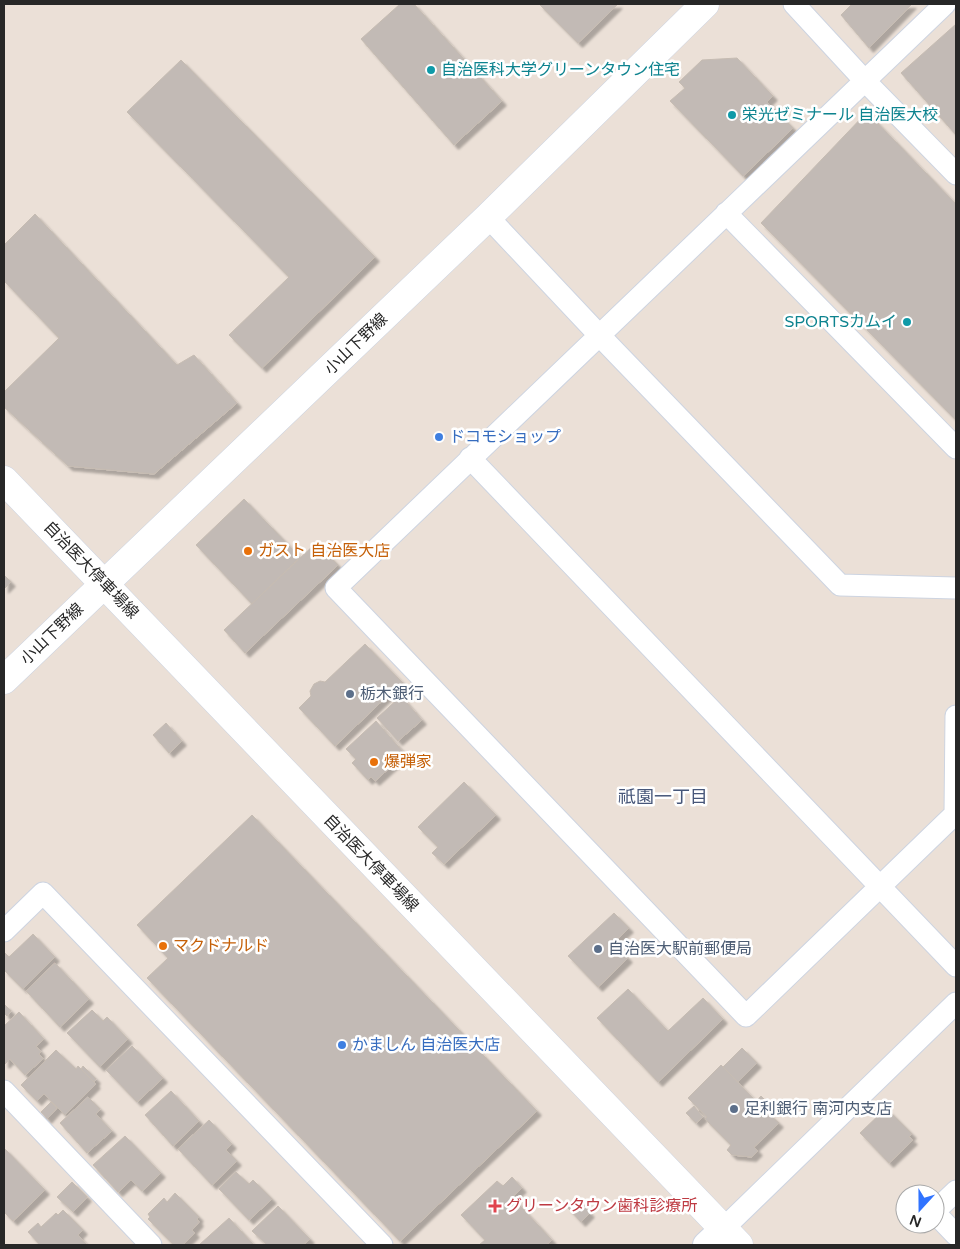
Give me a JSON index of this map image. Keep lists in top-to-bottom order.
{
  "streets": {
    "main road": ["小山下野線", "自治医大停車場線"]
  },
  "crossings": [
    ["小山下野線", "自治医大停車場線"]
  ],
  "districts": ["祇園一丁目"],
  "places": {
    "other": [
      "自治医科大学グリーンタウン住宅",
      "栄光ゼミナール 自治医大校",
      "SPORTSカムイ",
      "ドコモショップ",
      "ガスト 自治医大店",
      "栃木銀行",
      "爆弾家",
      "マクドナルド",
      "自治医大駅前郵便局",
      "かましん 自治医大店",
      "足利銀行 南河内支店"
    ],
    "health": ["グリーンタウン歯科診療所"]
  },
  "north": "bottom"
}
